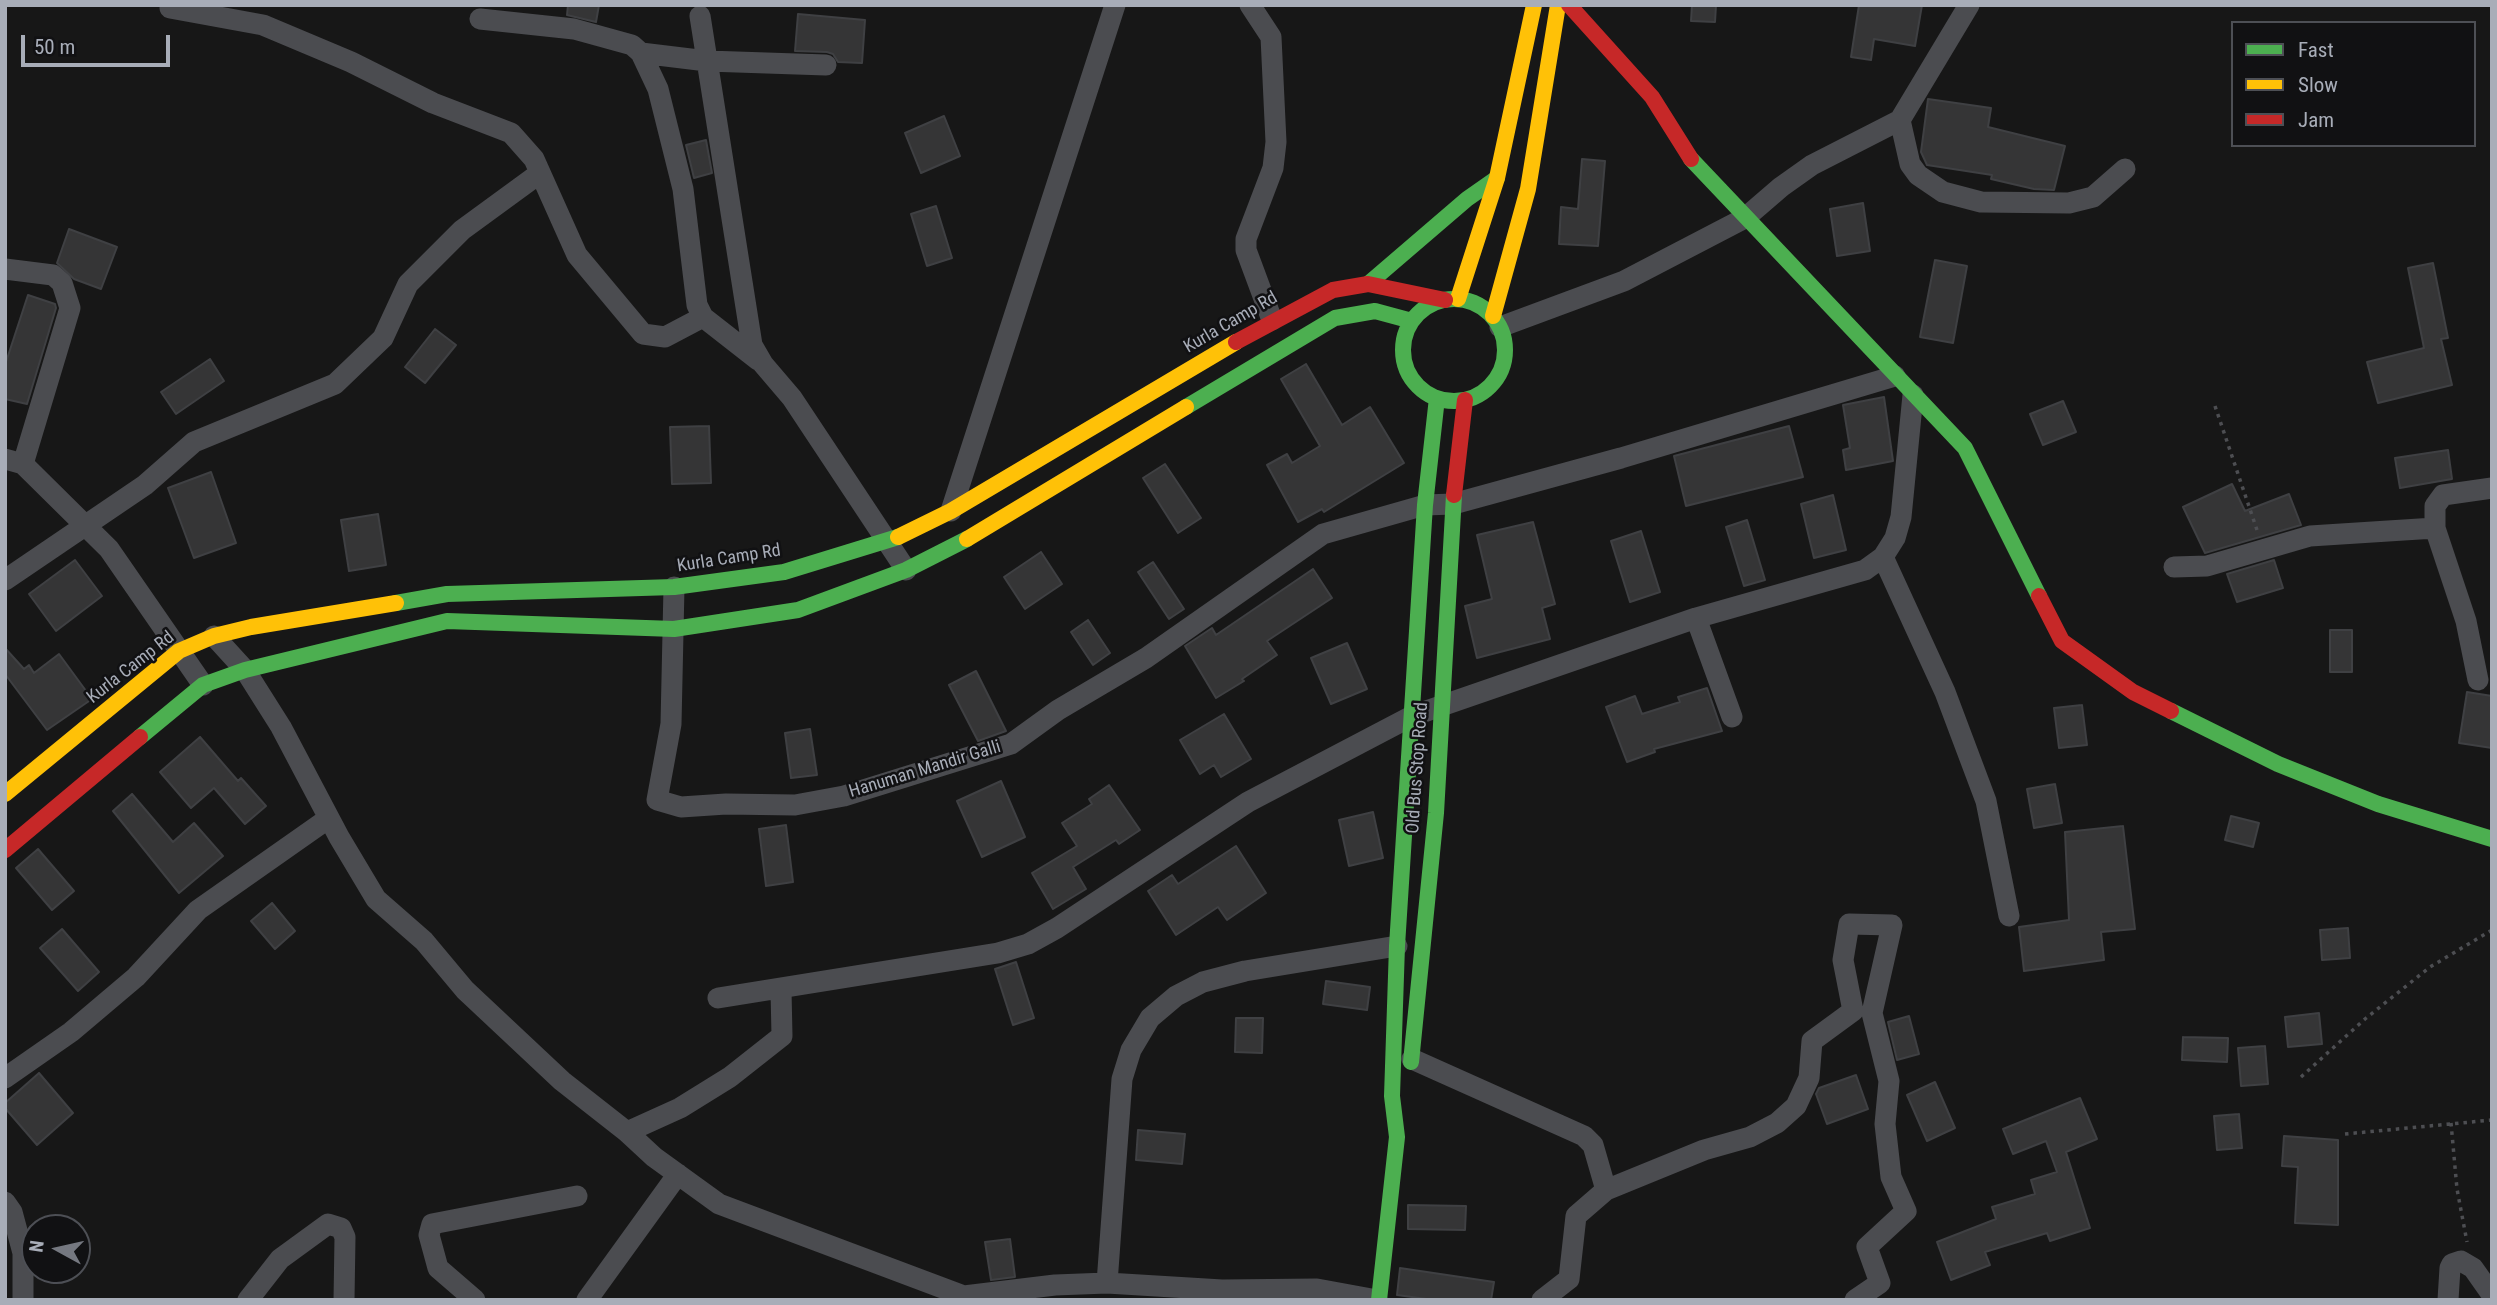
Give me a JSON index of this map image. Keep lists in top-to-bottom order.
{
  "streets": {
    "main road": ["Kurla Camp Rd", "Old Bus Stop Road"],
    "street": ["Hanuman Mandir Galli"]
  },
  "crossings": [
    ["Kurla Camp Rd", "Old Bus Stop Road"],
    ["Kurla Camp Rd", "Hanuman Mandir Galli"],
    ["Old Bus Stop Road", "Hanuman Mandir Galli"]
  ],
  "legend": ["Fast", "Slow", "Jam"],
  "scale_bar": "50 m",
  "north": "left"
}
